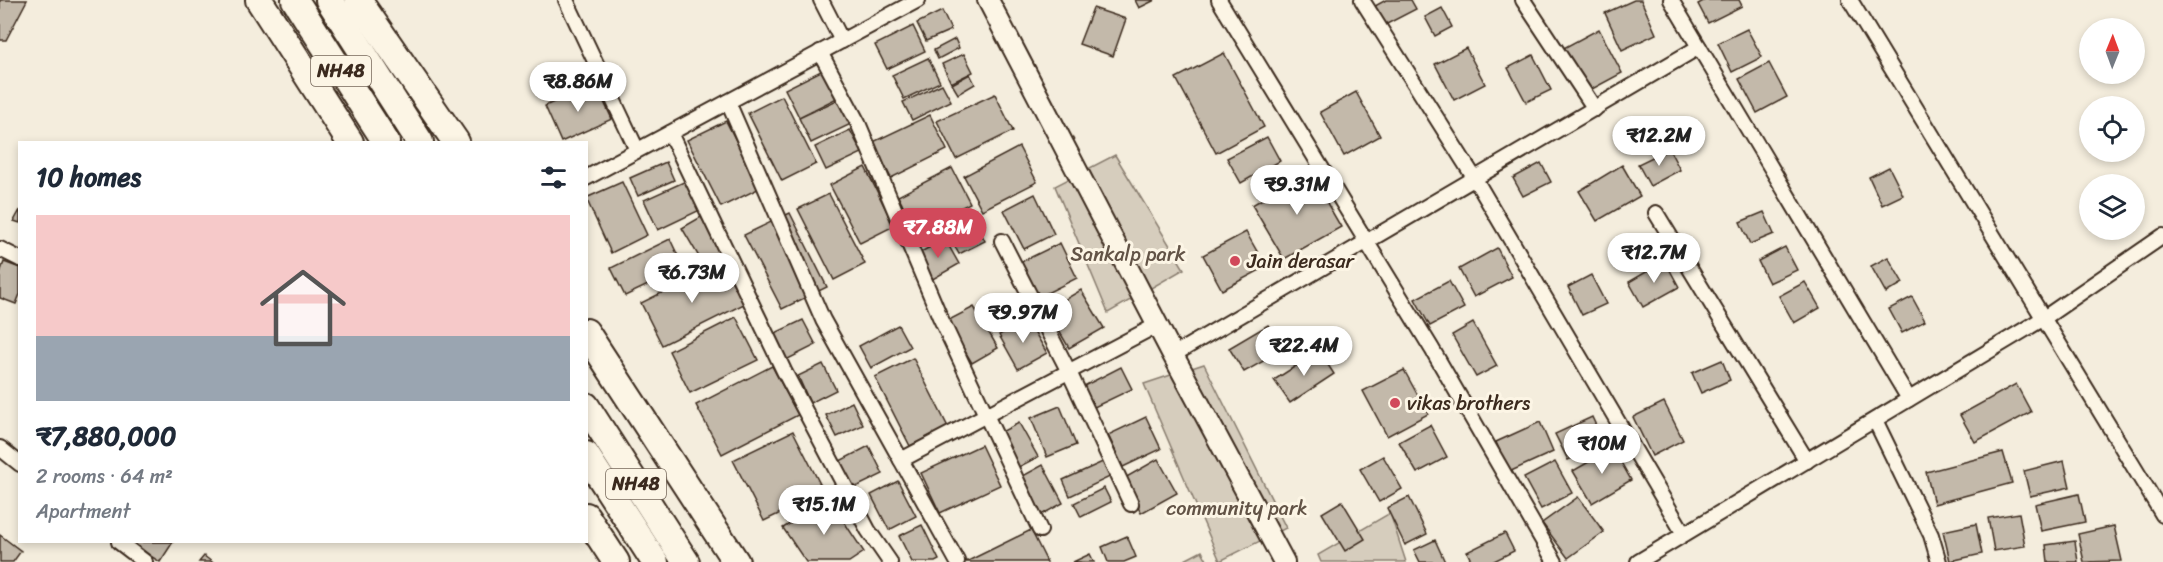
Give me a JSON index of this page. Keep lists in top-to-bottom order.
{
  "streets": {
    "highway": ["NH48"]
  },
  "parks": ["Sankalp park", "community park"],
  "places": ["Jain derasar", "vikas brothers"],
  "north": "top",
  "page": {
    "price": [
      "₹8.86M",
      "₹12.2M",
      "₹9.31M",
      "₹7.88M",
      "₹12.7M",
      "₹6.73M",
      "₹9.97M",
      "₹22.4M",
      "₹10M",
      "₹15.1M"
    ],
    "heading": "10 homes",
    "list": [
      {
        "name": "₹7,880,000",
        "note": "2 rooms · 64 m² · Apartment"
      }
    ]
  }
}
